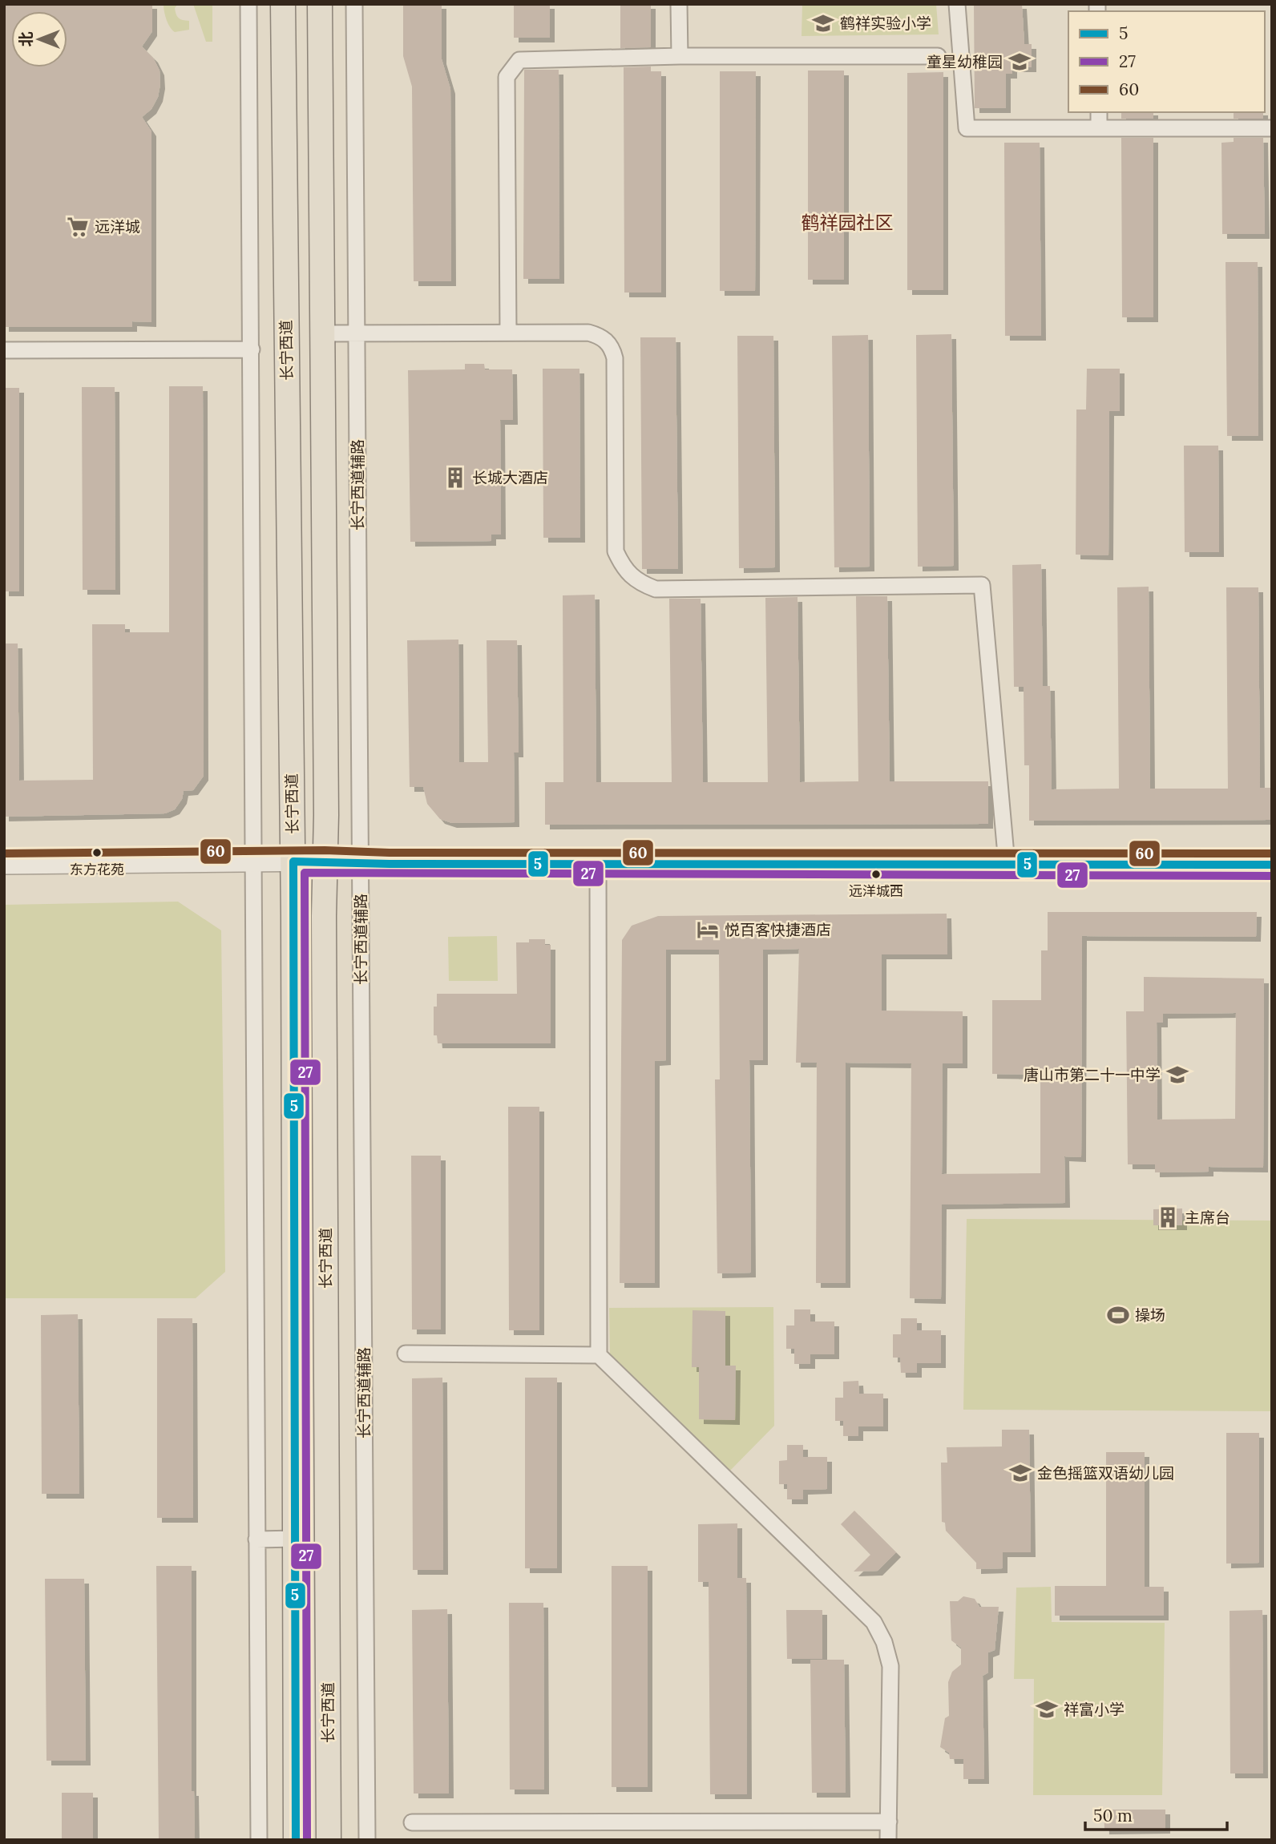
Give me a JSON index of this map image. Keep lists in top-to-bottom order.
{
  "streets": {
    "main road": ["长宁西道"],
    "street": ["长宁西道辅路"]
  },
  "districts": ["鹤祥园社区"],
  "places": {
    "school or university": [
      "鹤祥实验小学",
      "童星幼稚园",
      "唐山市第二十一中学",
      "金色摇篮双语幼儿园",
      "祥富小学"
    ],
    "supermarket": ["远洋城"],
    "building": ["长城大酒店", "主席台"],
    "other": ["东方花苑", "远洋城西"],
    "hotel": ["悦百客快捷酒店"],
    "sports": ["操场"]
  },
  "lines": ["transit line 60", "transit line 5", "transit line 27"],
  "legend": ["5", "27", "60"],
  "scale_bar": "50 m",
  "north": "left"
}
